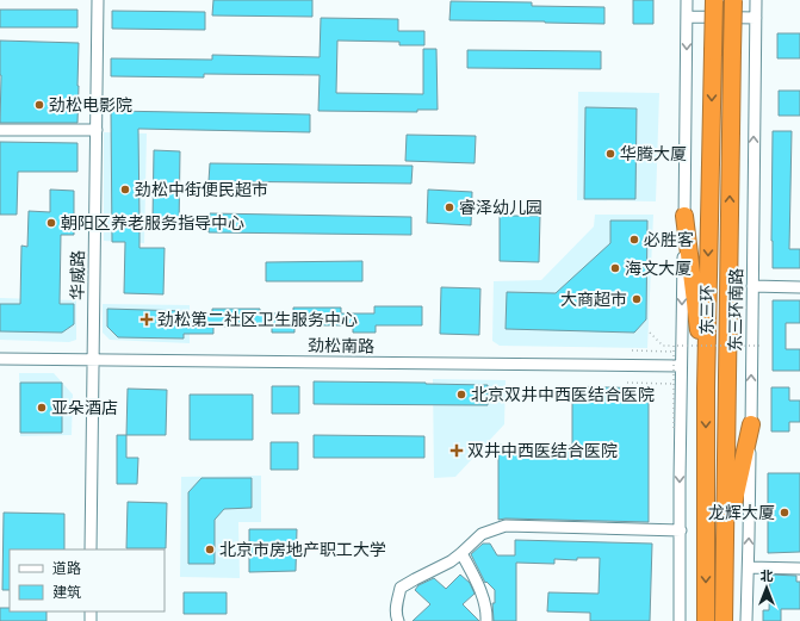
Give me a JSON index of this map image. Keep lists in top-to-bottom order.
{
  "streets": {
    "highway": ["东三环"],
    "street": ["华威路", "东三环南路", "劲松南路"]
  },
  "crossings": [
    ["华威路", "劲松南路"]
  ],
  "places": {
    "other": [
      "劲松电影院",
      "华腾大厦",
      "劲松中街便民超市",
      "睿泽幼儿园",
      "朝阳区养老服务指导中心",
      "必胜客",
      "海文大厦",
      "大商超市",
      "北京双井中西医结合医院",
      "亚朵酒店",
      "龙辉大厦",
      "北京市房地产职工大学"
    ],
    "health": ["劲松第二社区卫生服务中心", "双井中西医结合医院"]
  },
  "legend": ["道路", "建筑"],
  "north": "top"
}
